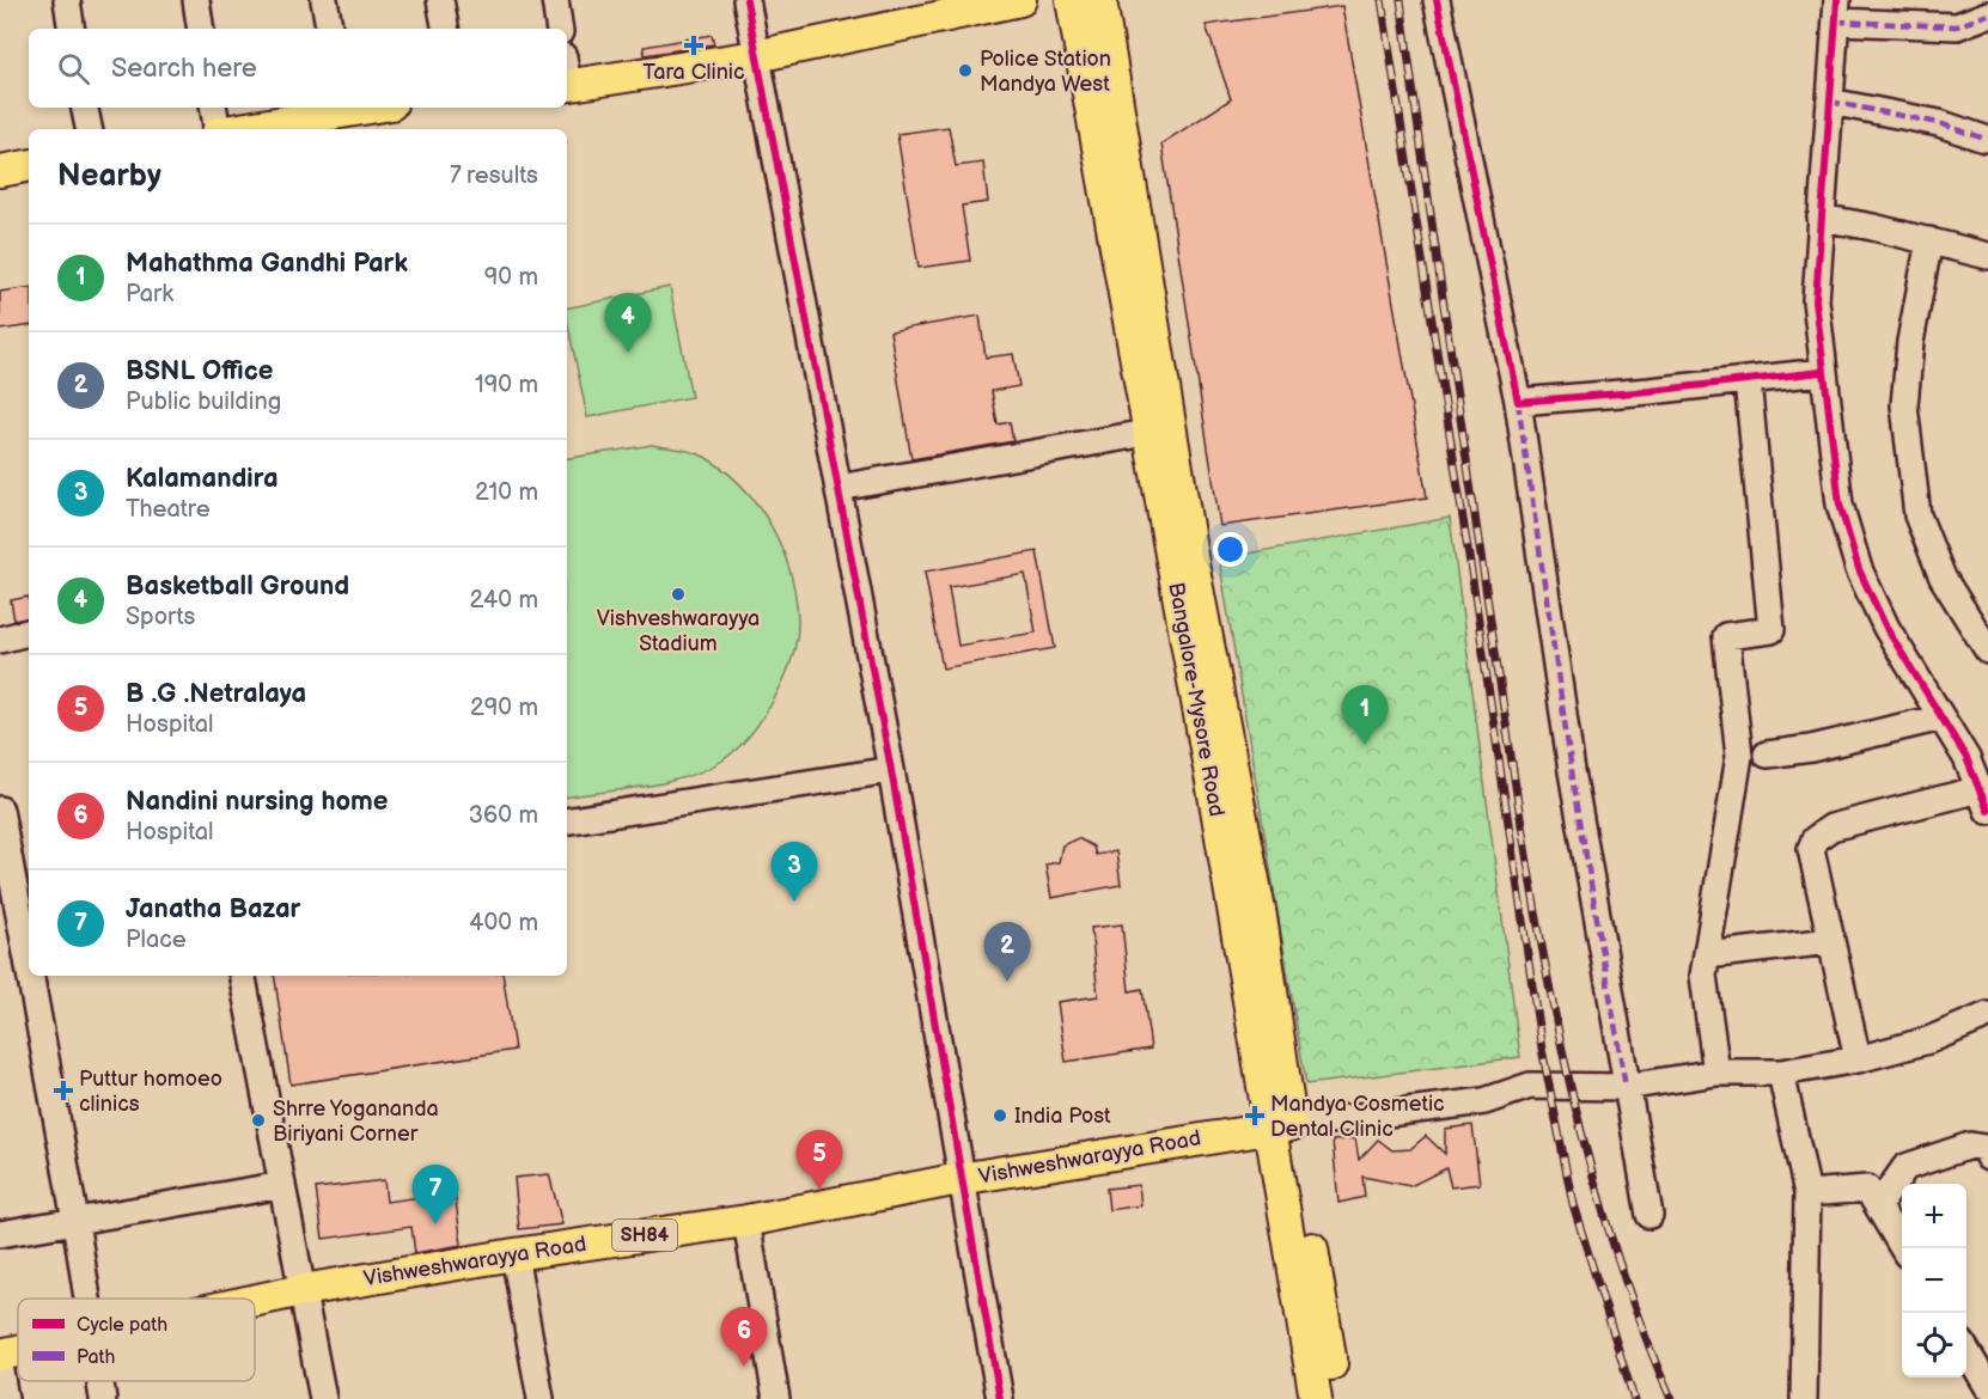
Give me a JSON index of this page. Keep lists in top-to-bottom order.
{
  "streets": {
    "main road": ["Bangalore-Mysore Road", "Vishweshwarayya Road", "SH84"]
  },
  "crossings": [
    ["Bangalore-Mysore Road", "Vishweshwarayya Road"]
  ],
  "places": {
    "health": ["Tara Clinic", "Puttur homoeo clinics", "Mandya Cosmetic Dental Clinic"],
    "other": [
      "Police Station Mandya West",
      "Vishveshwarayya Stadium",
      "India Post",
      "Shrre Yogananda Biriyani Corner"
    ]
  },
  "legend": ["Cycle path", "Path"],
  "page": {
    "search": "Search here",
    "heading": ["Nearby", "7 results"],
    "list": [
      {
        "mark": "1",
        "name": "Mahathma Gandhi Park",
        "note": "Park",
        "value": "90 m"
      },
      {
        "mark": "2",
        "name": "BSNL Office",
        "note": "Public building",
        "value": "190 m"
      },
      {
        "mark": "3",
        "name": "Kalamandira",
        "note": "Theatre",
        "value": "210 m"
      },
      {
        "mark": "4",
        "name": "Basketball Ground",
        "note": "Sports",
        "value": "240 m"
      },
      {
        "mark": "5",
        "name": "B .G .Netralaya",
        "note": "Hospital",
        "value": "290 m"
      },
      {
        "mark": "6",
        "name": "Nandini nursing home",
        "note": "Hospital",
        "value": "360 m"
      },
      {
        "mark": "7",
        "name": "Janatha Bazar",
        "note": "Place",
        "value": "400 m"
      }
    ],
    "pins": [
      "4",
      "1",
      "3",
      "2",
      "5",
      "7",
      "6"
    ],
    "map_buttons": ["+", "−"]
  }
}
